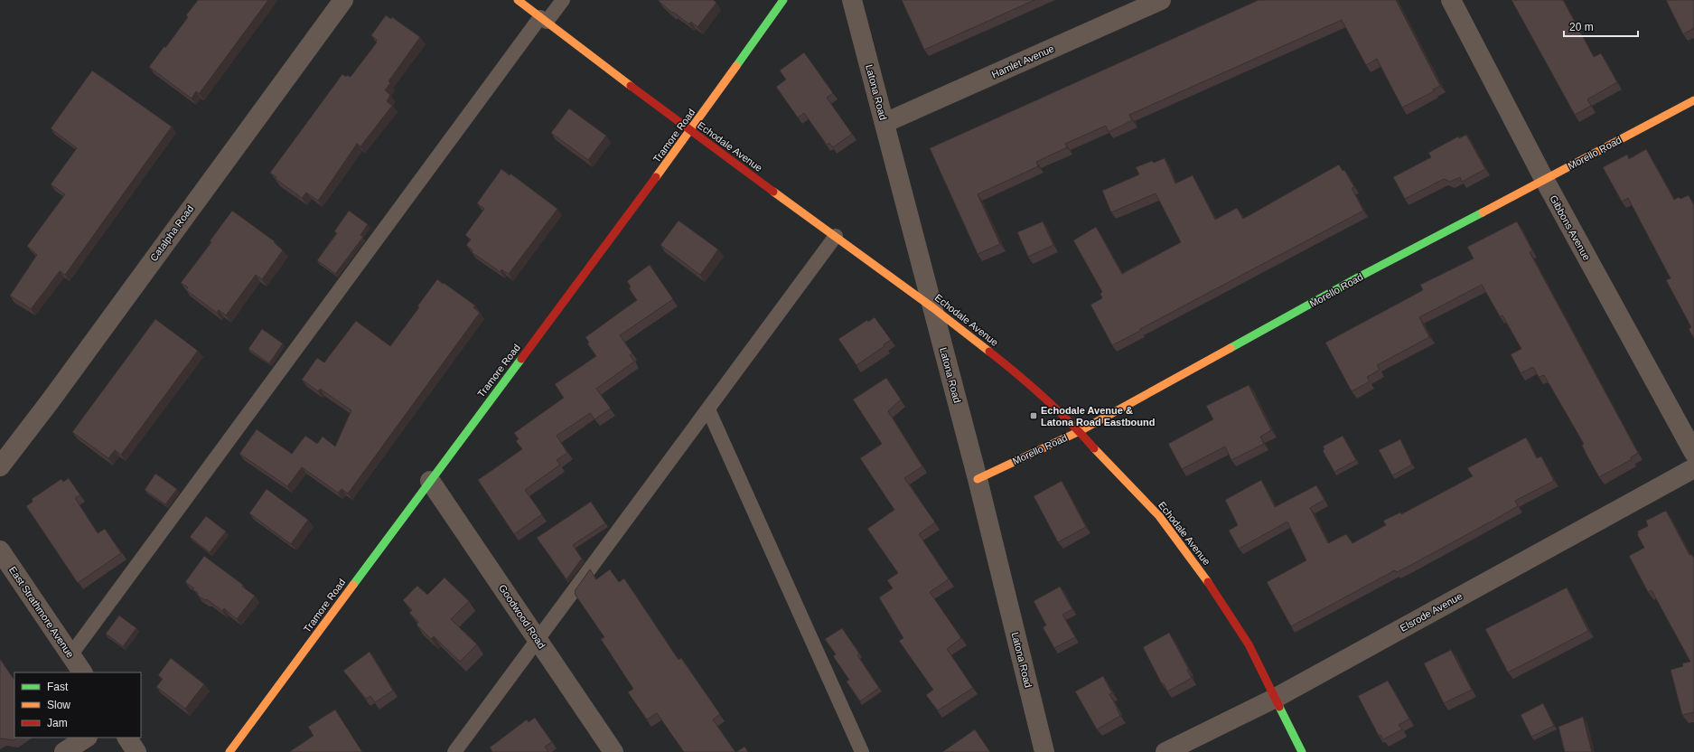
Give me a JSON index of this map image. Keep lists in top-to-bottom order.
{
  "streets": {
    "street": [
      "Hamlet Avenue",
      "Latona Road",
      "Tramore Road",
      "Echodale Avenue",
      "Morello Road",
      "Gibbons Avenue",
      "Catalpha Road",
      "East Strathmore Avenue",
      "Elsrode Avenue",
      "Goodwood Road"
    ]
  },
  "crossings": [
    ["Hamlet Avenue", "Latona Road"],
    ["Latona Road", "Echodale Avenue"],
    ["Latona Road", "Morello Road"],
    ["Tramore Road", "Echodale Avenue"],
    ["Tramore Road", "Goodwood Road"],
    ["Echodale Avenue", "Morello Road"],
    ["Echodale Avenue", "Elsrode Avenue"],
    ["Morello Road", "Gibbons Avenue"]
  ],
  "places": {
    "transit": ["Echodale Avenue & Latona Road Eastbound"]
  },
  "legend": ["Fast", "Slow", "Jam"],
  "scale_bar": "20 m"
}
